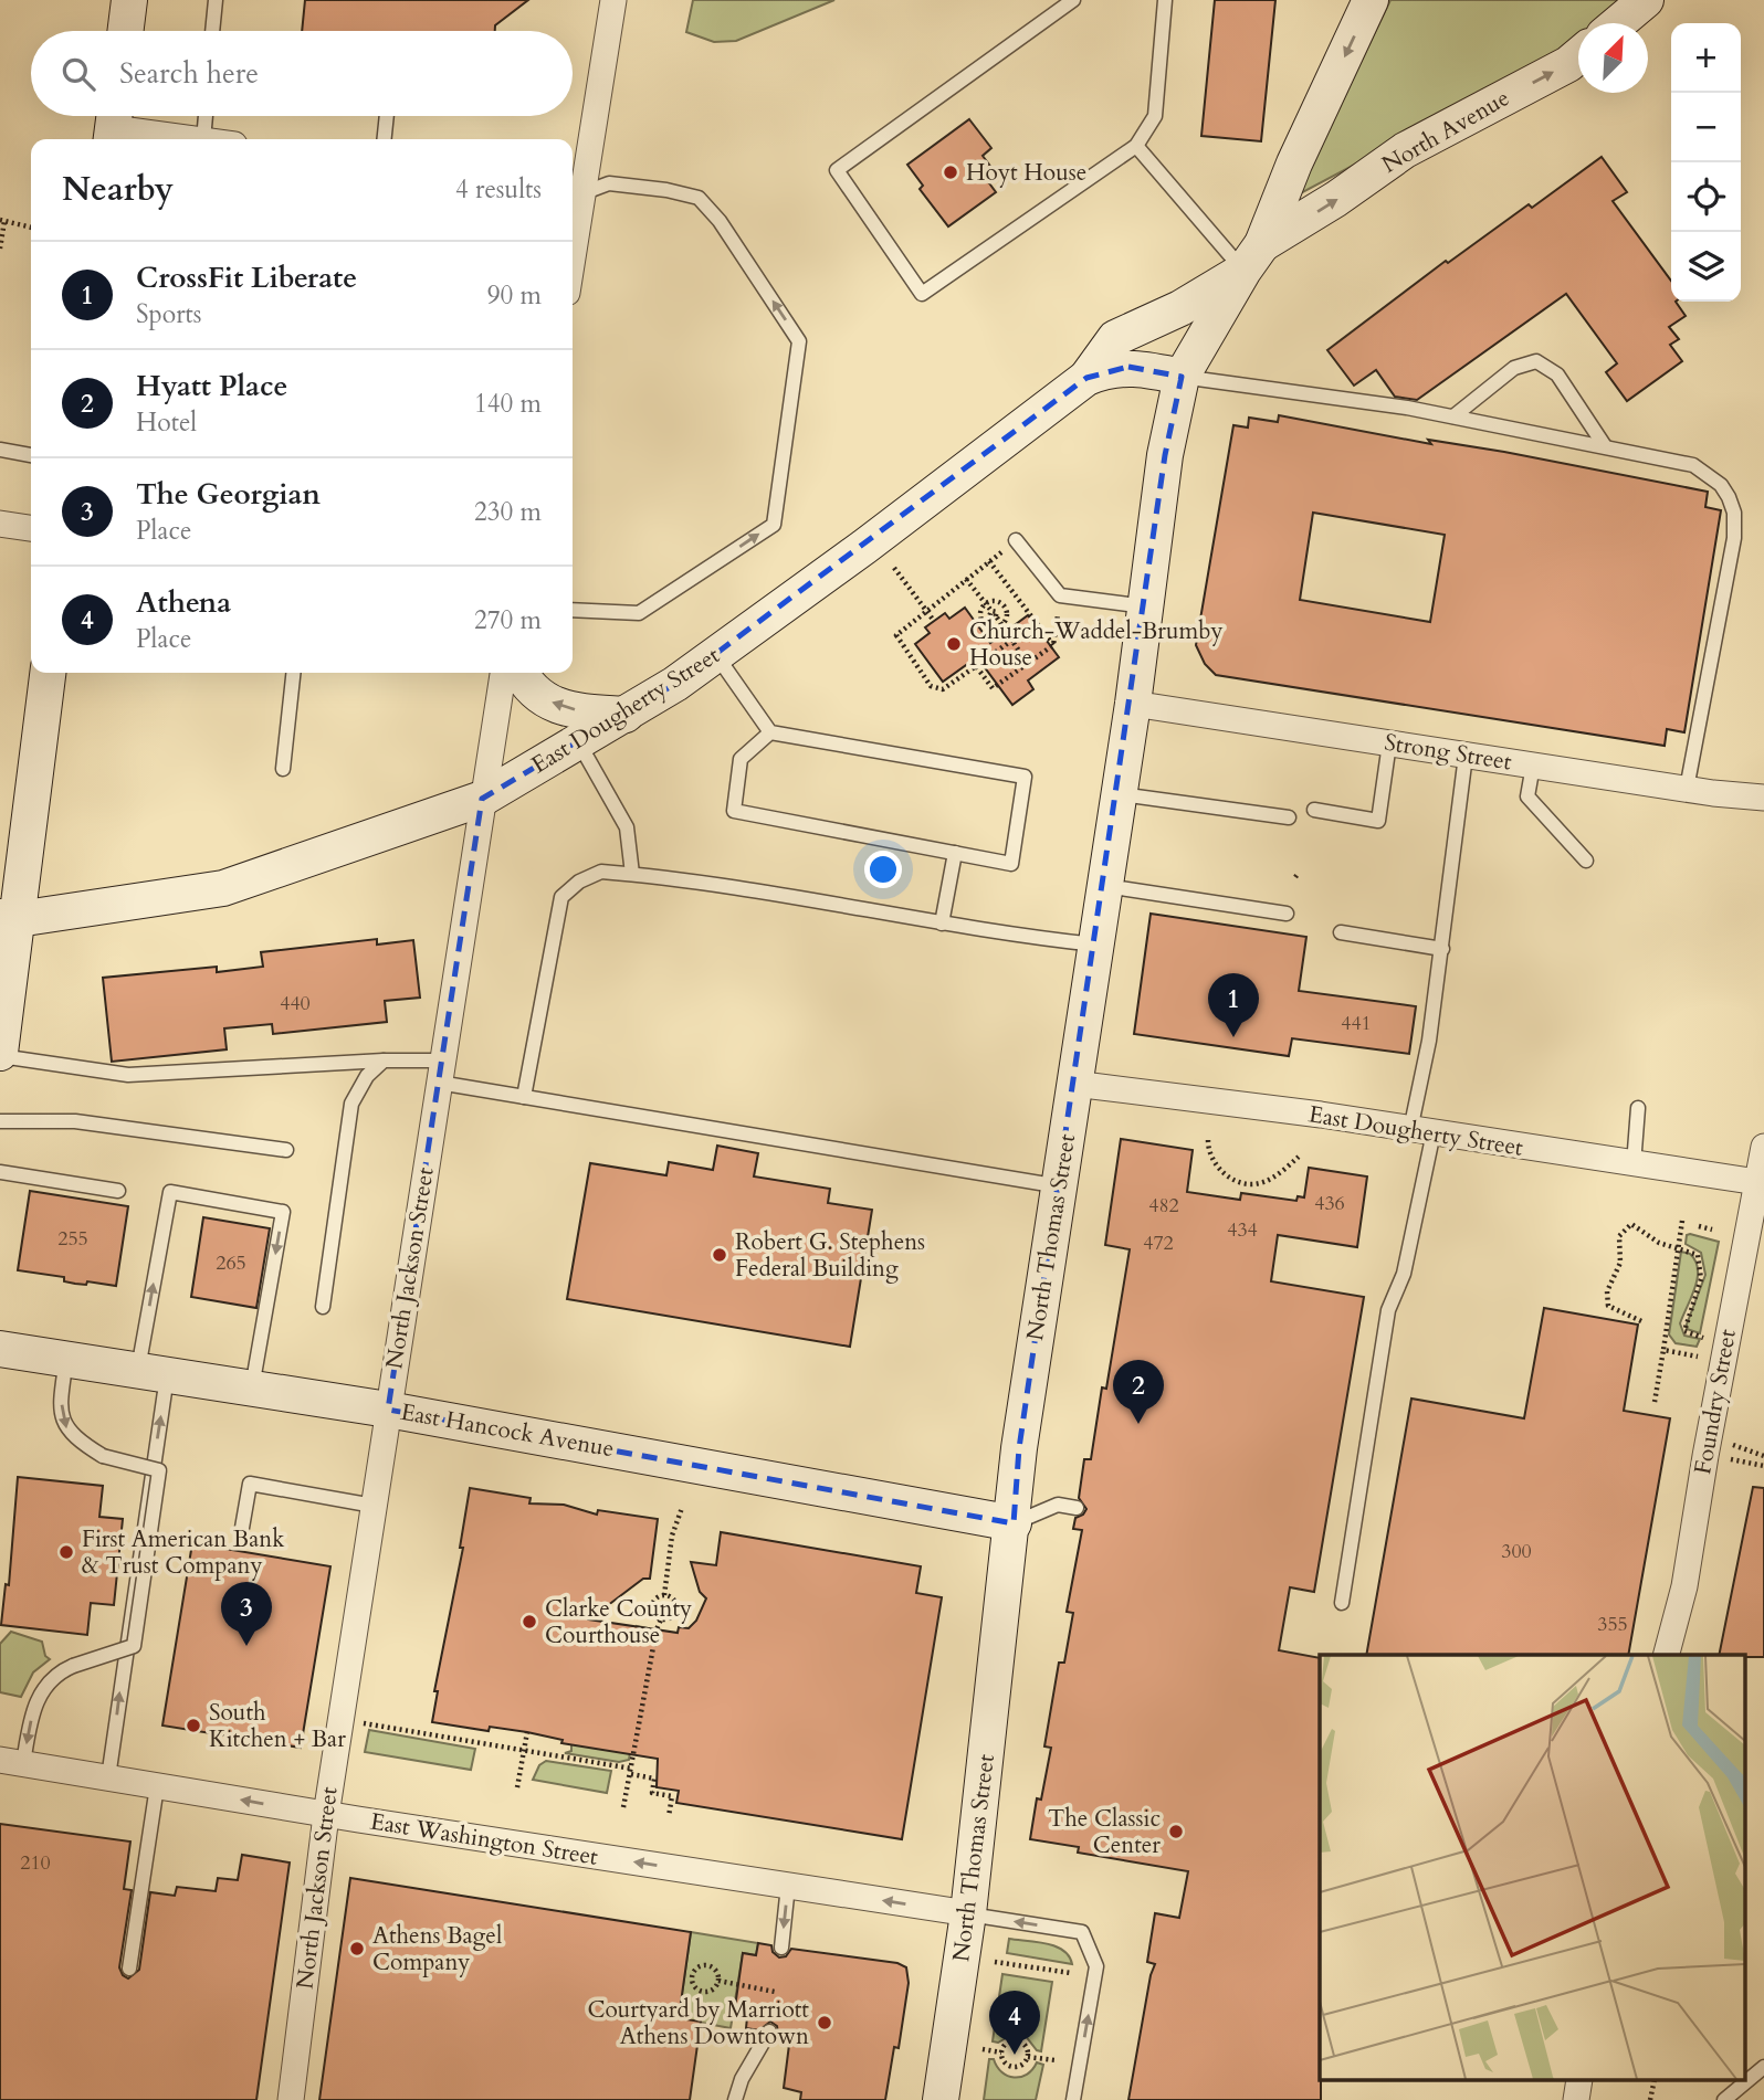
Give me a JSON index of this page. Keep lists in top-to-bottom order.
{
  "streets": {
    "main road": [
      "North Avenue",
      "East Dougherty Street",
      "North Thomas Street",
      "East Hancock Avenue"
    ],
    "street": [
      "Strong Street",
      "North Jackson Street",
      "Foundry Street",
      "East Washington Street"
    ]
  },
  "crossings": [
    ["North Avenue", "East Dougherty Street"],
    ["North Avenue", "North Thomas Street"],
    ["East Dougherty Street", "North Thomas Street"],
    ["East Dougherty Street", "North Jackson Street"],
    ["East Dougherty Street", "Foundry Street"],
    ["Strong Street", "North Thomas Street"],
    ["North Thomas Street", "East Hancock Avenue"],
    ["North Thomas Street", "East Washington Street"],
    ["North Jackson Street", "East Hancock Avenue"],
    ["North Jackson Street", "East Washington Street"]
  ],
  "one_way": ["East Washington Street"],
  "places": [
    "Hoyt House",
    "Church-Waddel-Brumby House",
    "Robert G. Stephens Federal Building",
    "First American Bank & Trust Company",
    "Clarke County Courthouse",
    "South Kitchen + Bar",
    "The Classic Center",
    "Athens Bagel Company",
    "Courtyard by Marriott Athens Downtown"
  ],
  "house_numbers": [
    "440",
    "441",
    "436",
    "482",
    "434",
    "255",
    "472",
    "265",
    "300",
    "355",
    "210"
  ],
  "north": "top right",
  "page": {
    "map_buttons": ["+", "−"],
    "search": "Search here",
    "heading": ["Nearby", "4 results"],
    "list": [
      {
        "mark": "1",
        "name": "CrossFit Liberate",
        "note": "Sports",
        "value": "90 m"
      },
      {
        "mark": "2",
        "name": "Hyatt Place",
        "note": "Hotel",
        "value": "140 m"
      },
      {
        "mark": "3",
        "name": "The Georgian",
        "note": "Place",
        "value": "230 m"
      },
      {
        "mark": "4",
        "name": "Athena",
        "note": "Place",
        "value": "270 m"
      }
    ],
    "pins": [
      "1",
      "2",
      "3",
      "4"
    ]
  }
}
